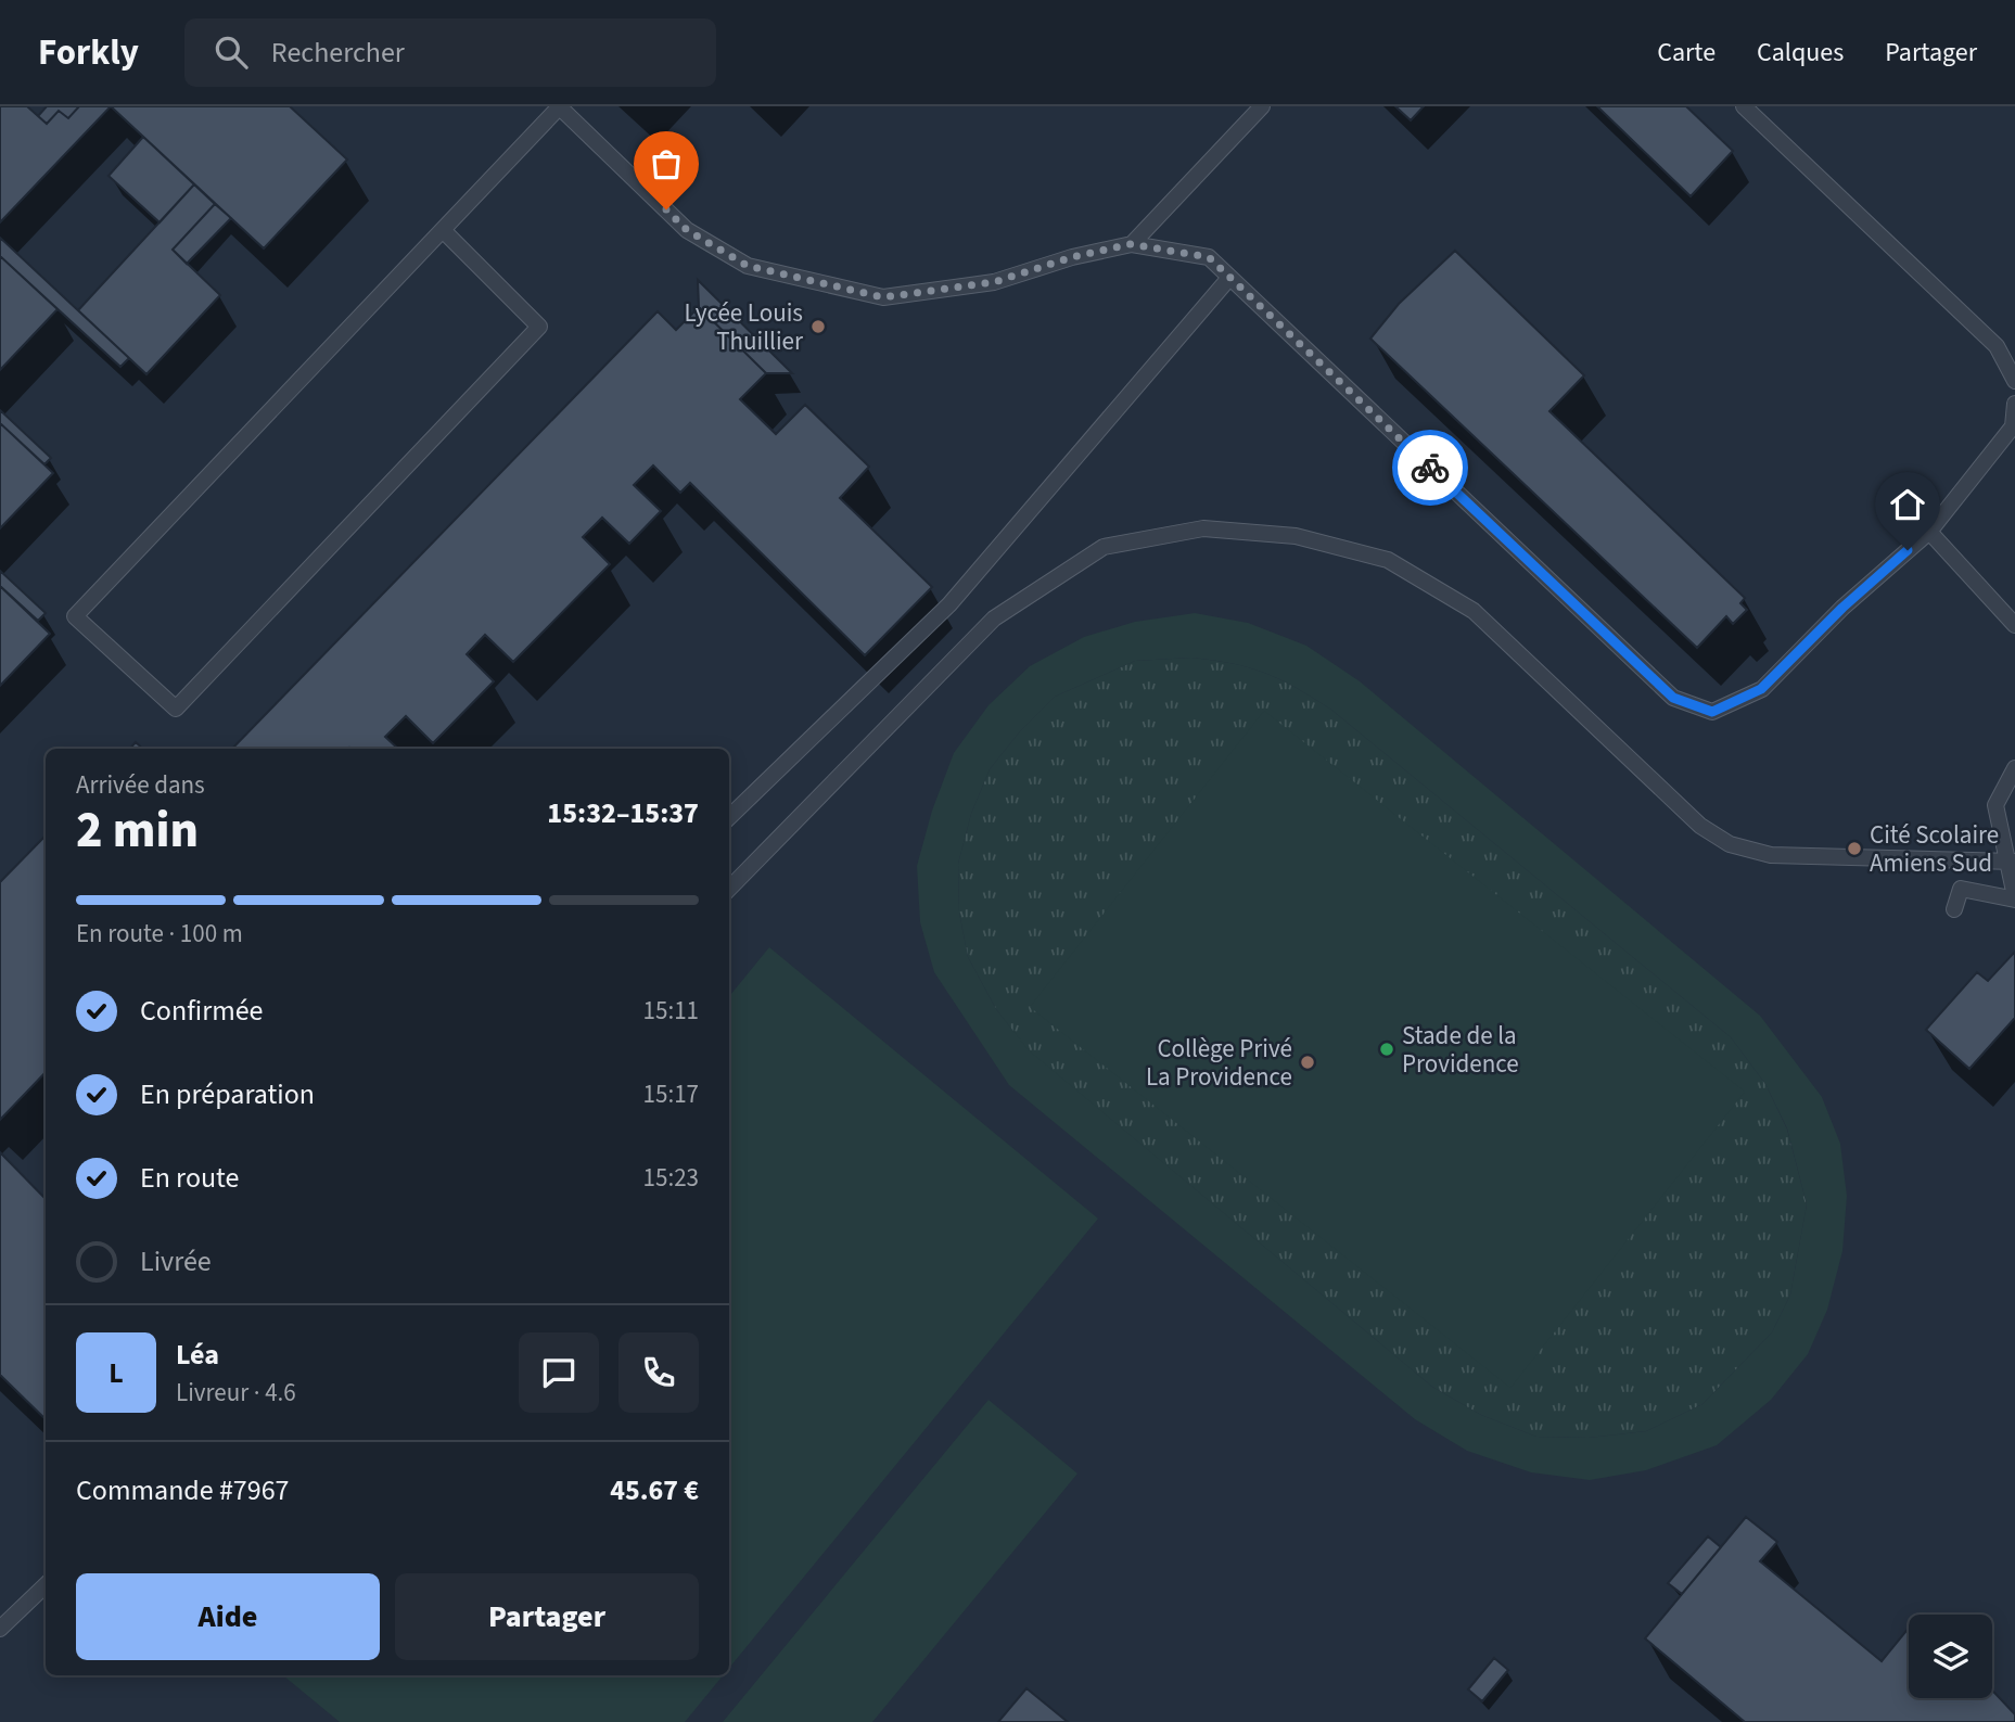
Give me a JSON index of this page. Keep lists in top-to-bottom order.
{
  "places": [
    "Lycée Louis Thuillier",
    "Cité Scolaire Amiens Sud",
    "Stade de la Providence",
    "Collège Privé La Providence"
  ],
  "page": {
    "header": "Forkly",
    "search": "Rechercher",
    "nav": ["Carte", "Calques", "Partager"],
    "heading": ["2 min", "Arrivée dans", "15:32–15:37"],
    "panel": [
      "Léa",
      "Livreur · 4.6",
      "Commande #7967",
      "45.67 €"
    ],
    "bar": "En route · 100 m",
    "list": [
      ["Confirmée", "15:11"],
      ["En préparation", "15:17"],
      ["En route", "15:23"],
      "Livrée"
    ],
    "round": "L",
    "buttons": ["Aide", "Partager"]
  }
}
